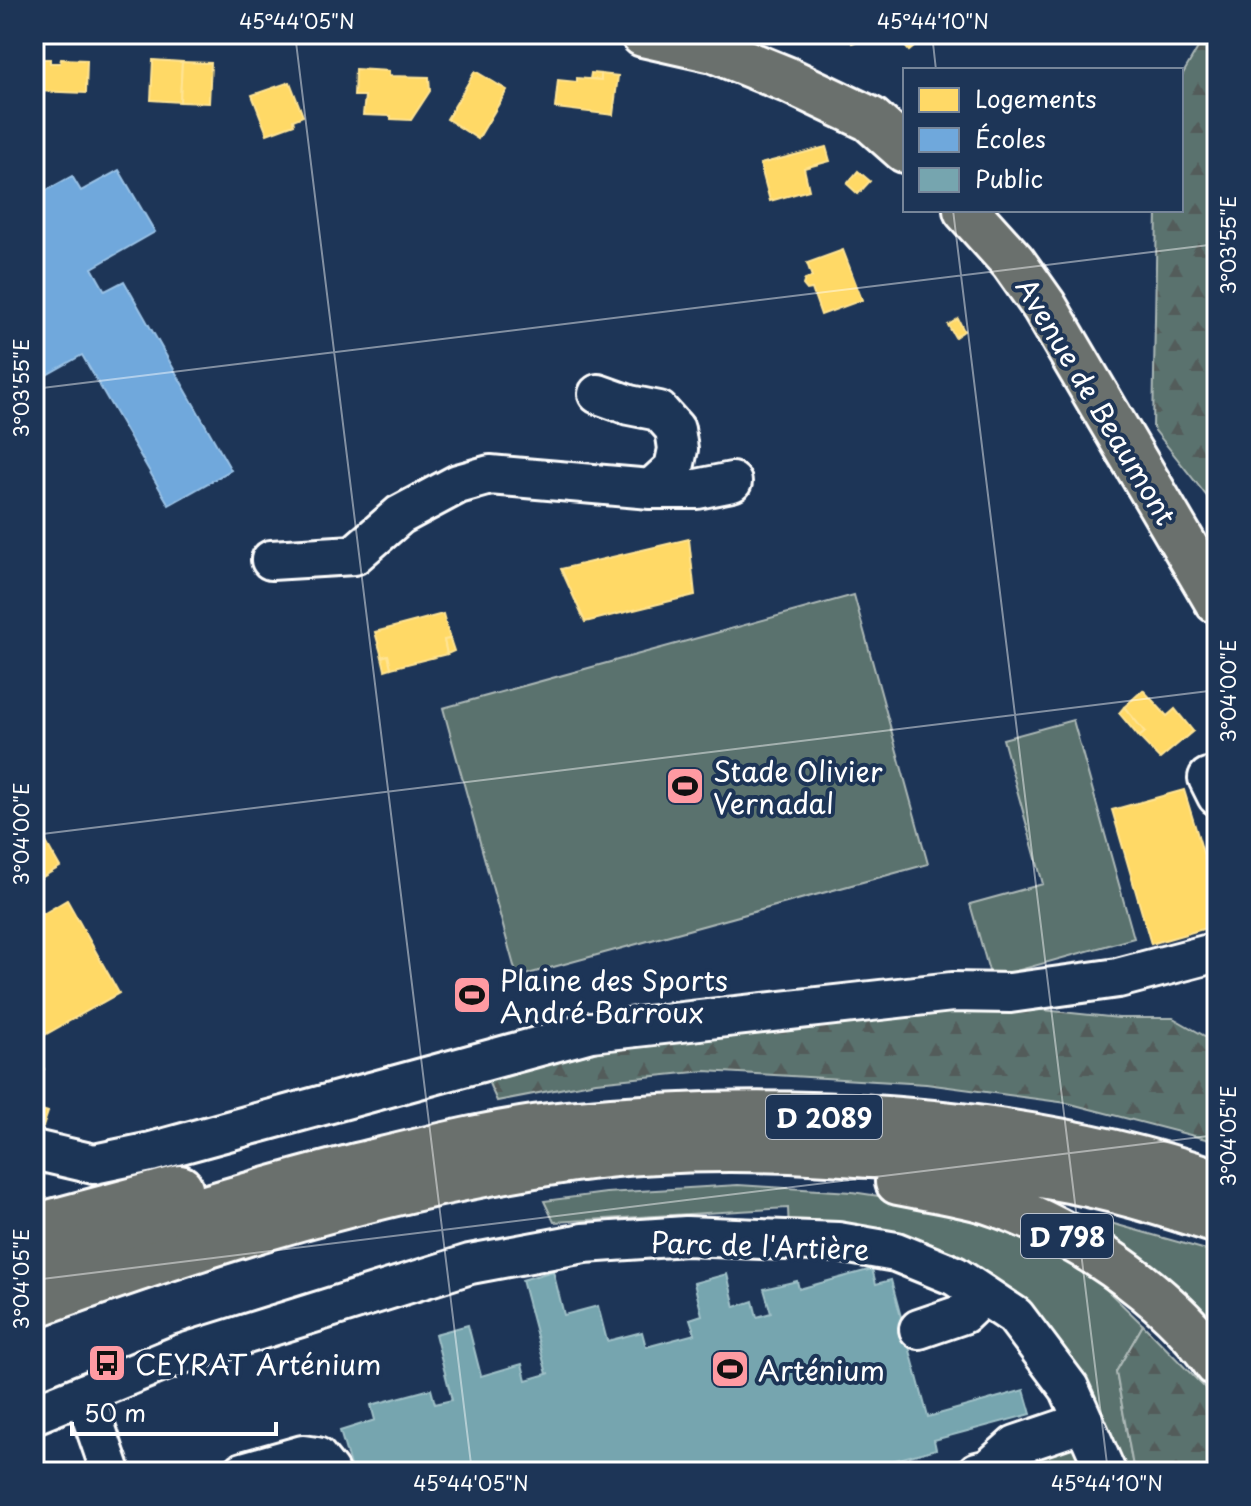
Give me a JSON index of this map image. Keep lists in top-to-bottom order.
{
  "streets": {
    "main road": ["Avenue de Beaumont", "D 2089", "D 798"],
    "street": ["Parc de l'Artière"]
  },
  "crossings": [
    ["D 2089", "D 798"]
  ],
  "places": {
    "sports": ["Stade Olivier Vernadal", "Plaine des Sports André Barroux", "Arténium"],
    "bus stop": ["CEYRAT Arténium"]
  },
  "legend": ["Logements", "Écoles", "Public"],
  "scale_bar": "50 m",
  "coordinates": [
    "45°44'05\"N",
    "45°44'10\"N",
    "3°03'55\"E",
    "3°04'00\"E",
    "3°04'05\"E"
  ]
}
